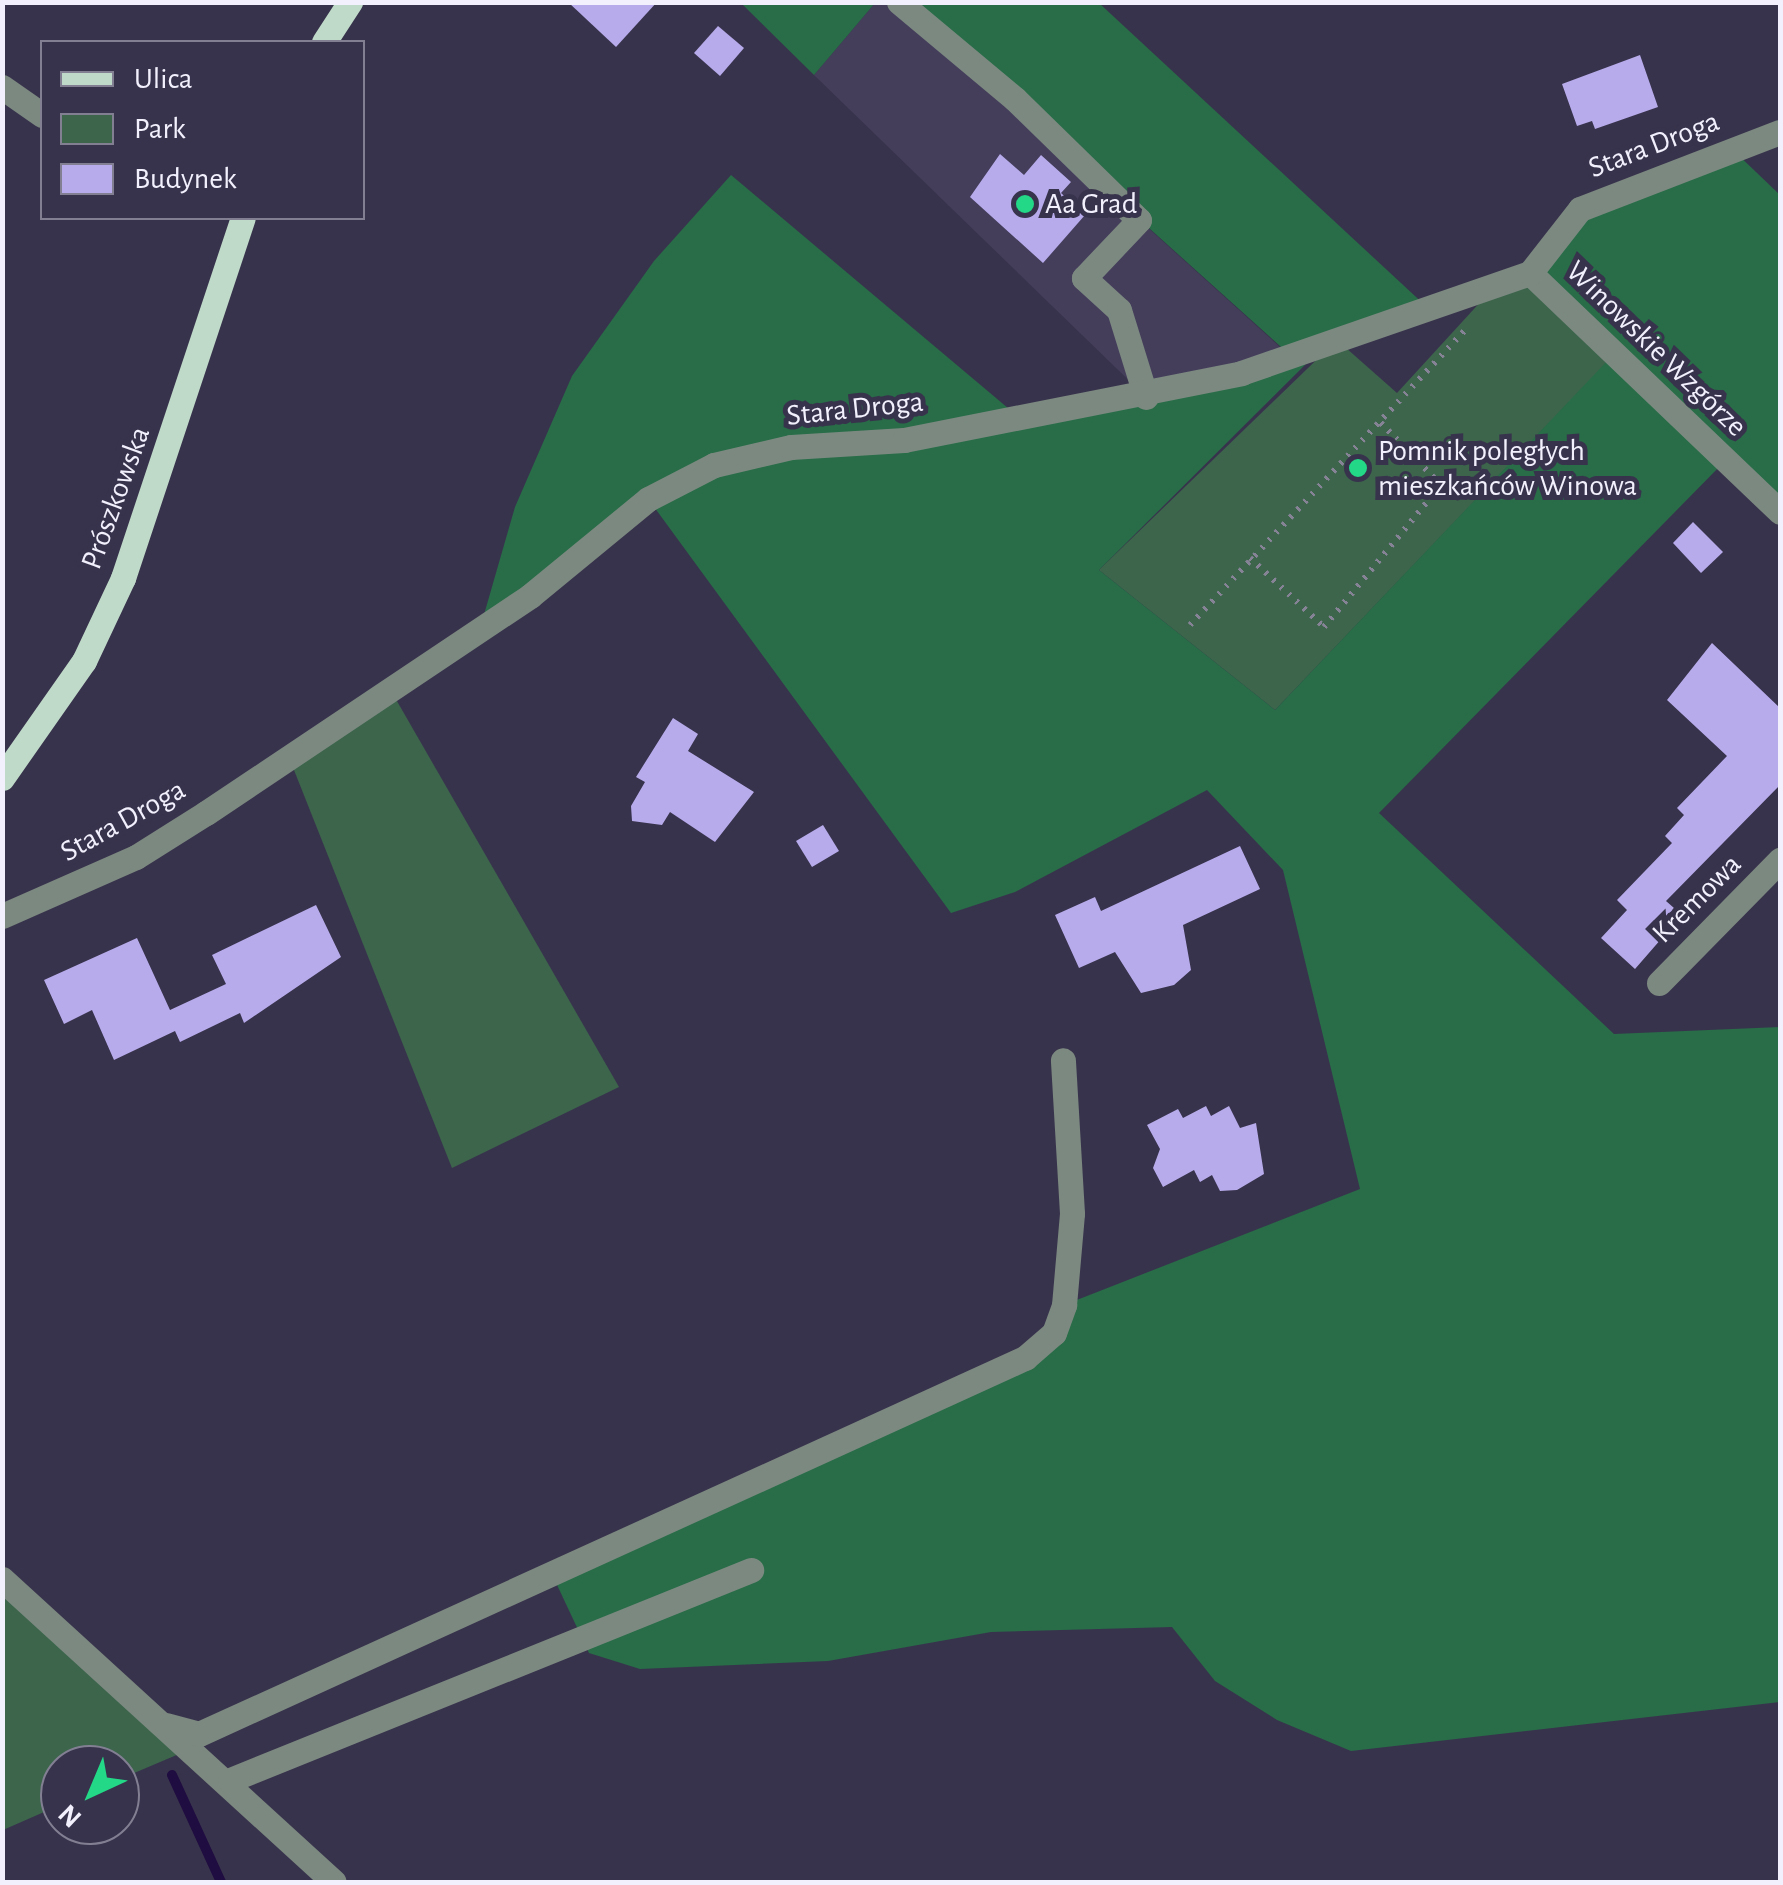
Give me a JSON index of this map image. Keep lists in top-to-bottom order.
{
  "streets": {
    "main road": ["Prószkowska"],
    "street": ["Stara Droga", "Winowskie Wzgórze", "Kremowa"]
  },
  "crossings": [
    ["Stara Droga", "Winowskie Wzgórze"]
  ],
  "places": ["Aa Grad", "Pomnik poległych mieszkańców Winowa"],
  "legend": ["Ulica", "Park", "Budynek"],
  "north": "bottom left"
}
